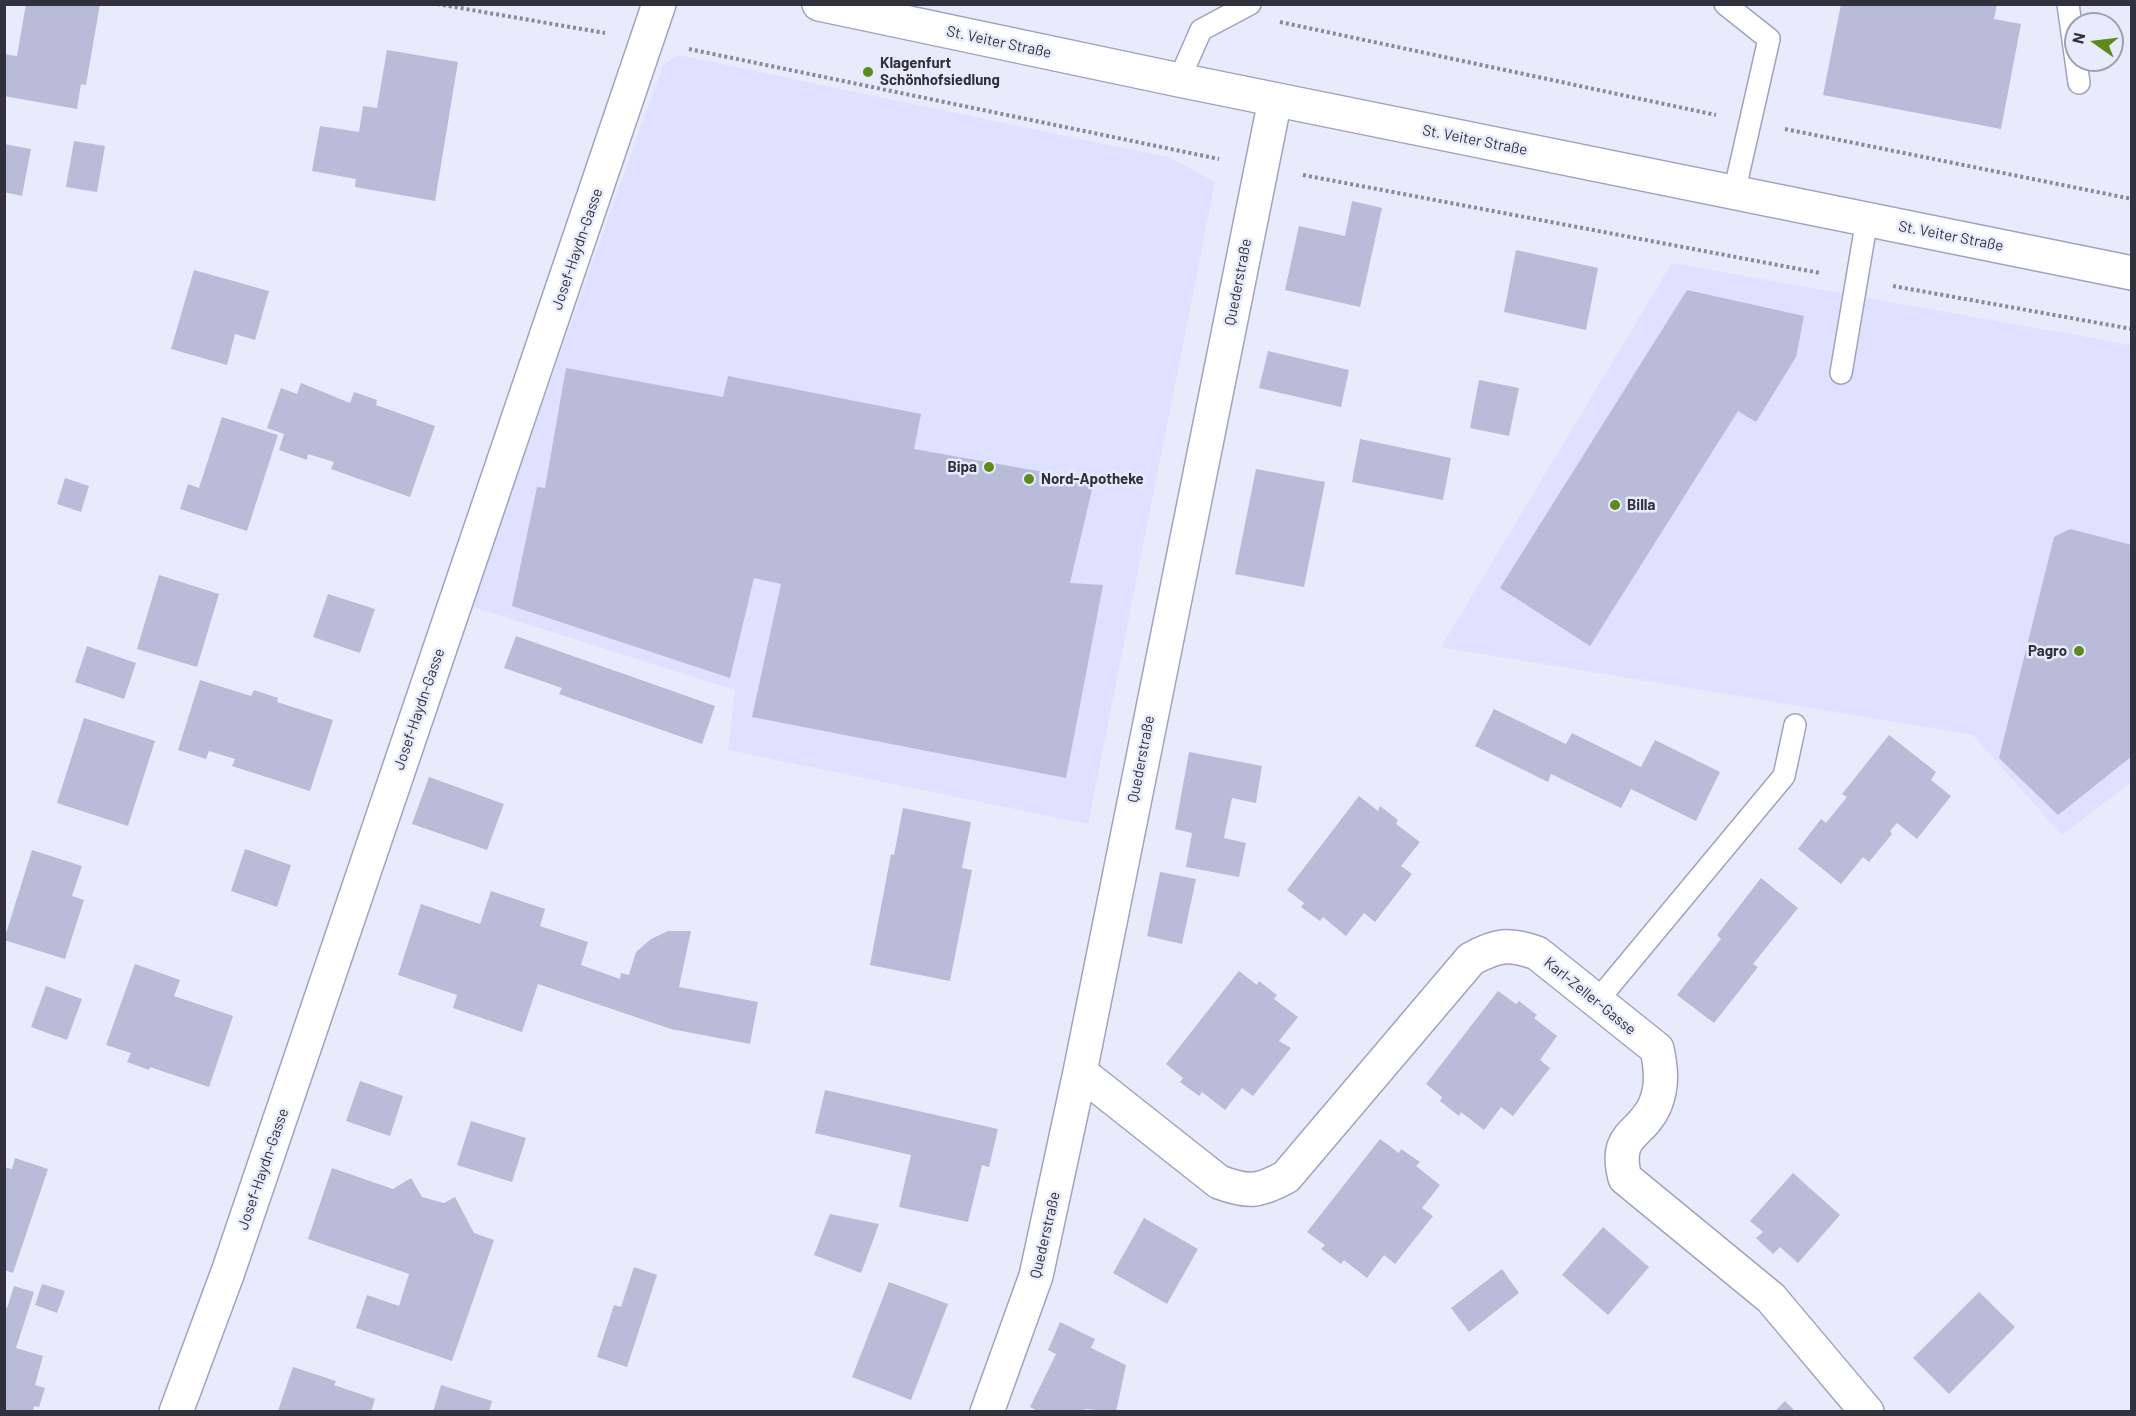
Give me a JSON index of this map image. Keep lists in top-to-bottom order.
{
  "streets": {
    "street": [
      "St. Veiter Straße",
      "Josef-Haydn-Gasse",
      "Quederstraße",
      "Karl-Zeller-Gasse"
    ]
  },
  "crossings": [
    ["St. Veiter Straße", "Quederstraße"],
    ["Quederstraße", "Karl-Zeller-Gasse"]
  ],
  "places": [
    "Klagenfurt Schönhofsiedlung",
    "Bipa",
    "Nord-Apotheke",
    "Billa",
    "Pagro"
  ],
  "north": "left"
}
